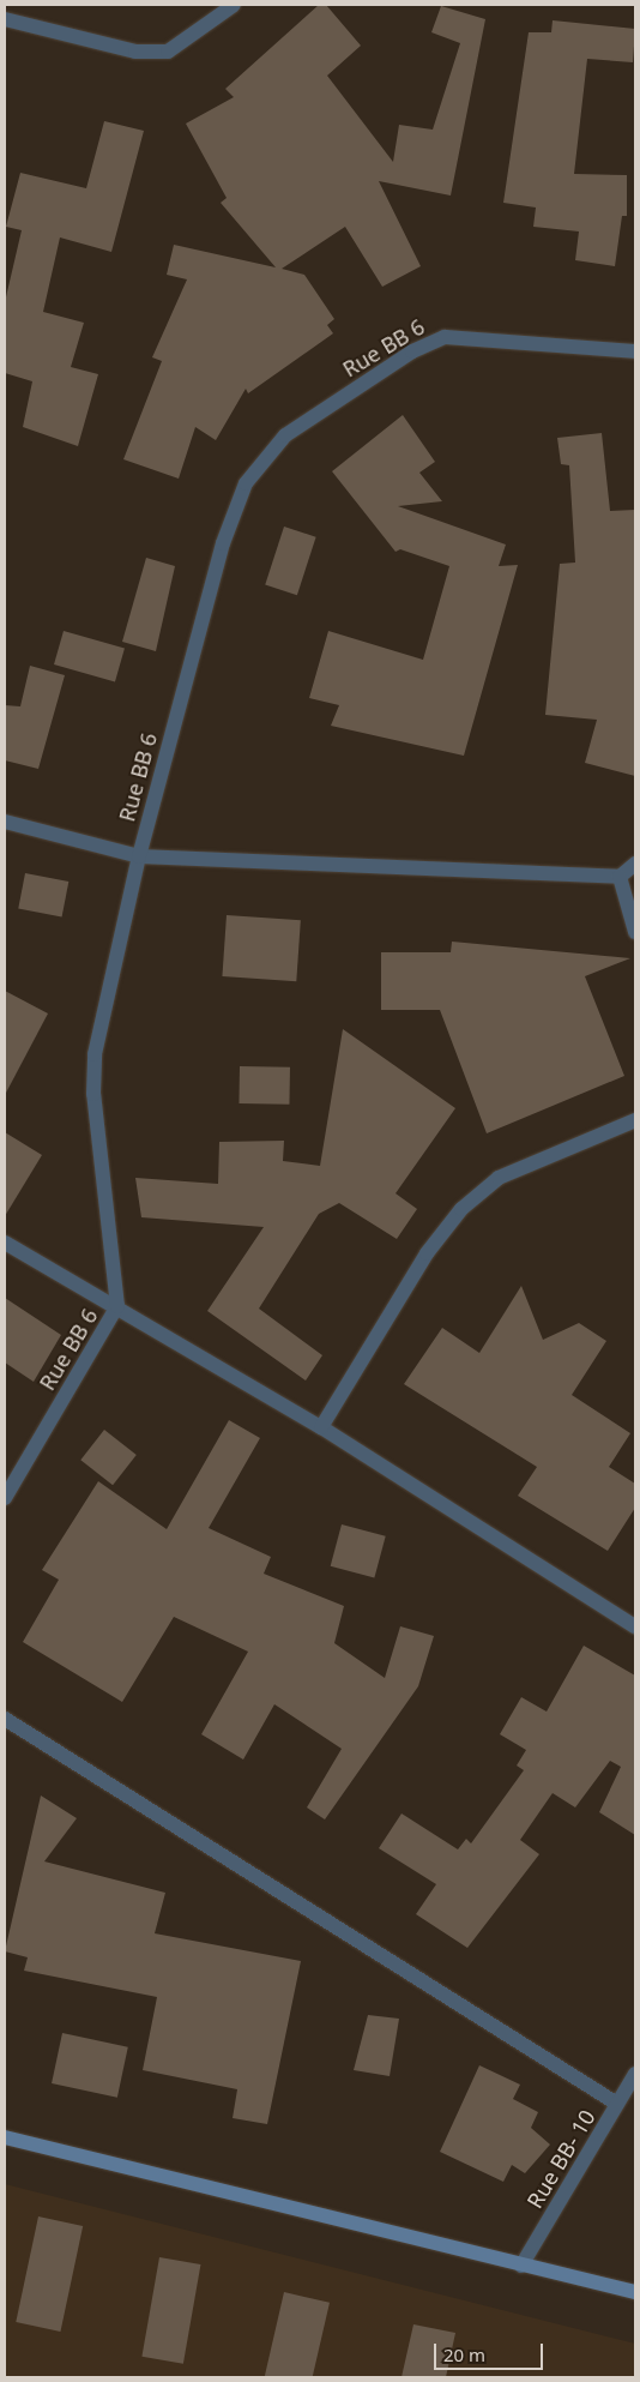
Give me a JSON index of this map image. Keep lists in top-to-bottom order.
{
  "streets": {
    "street": ["Rue BB 6", "Rue BB- 10"]
  },
  "scale_bar": "20 m"
}
